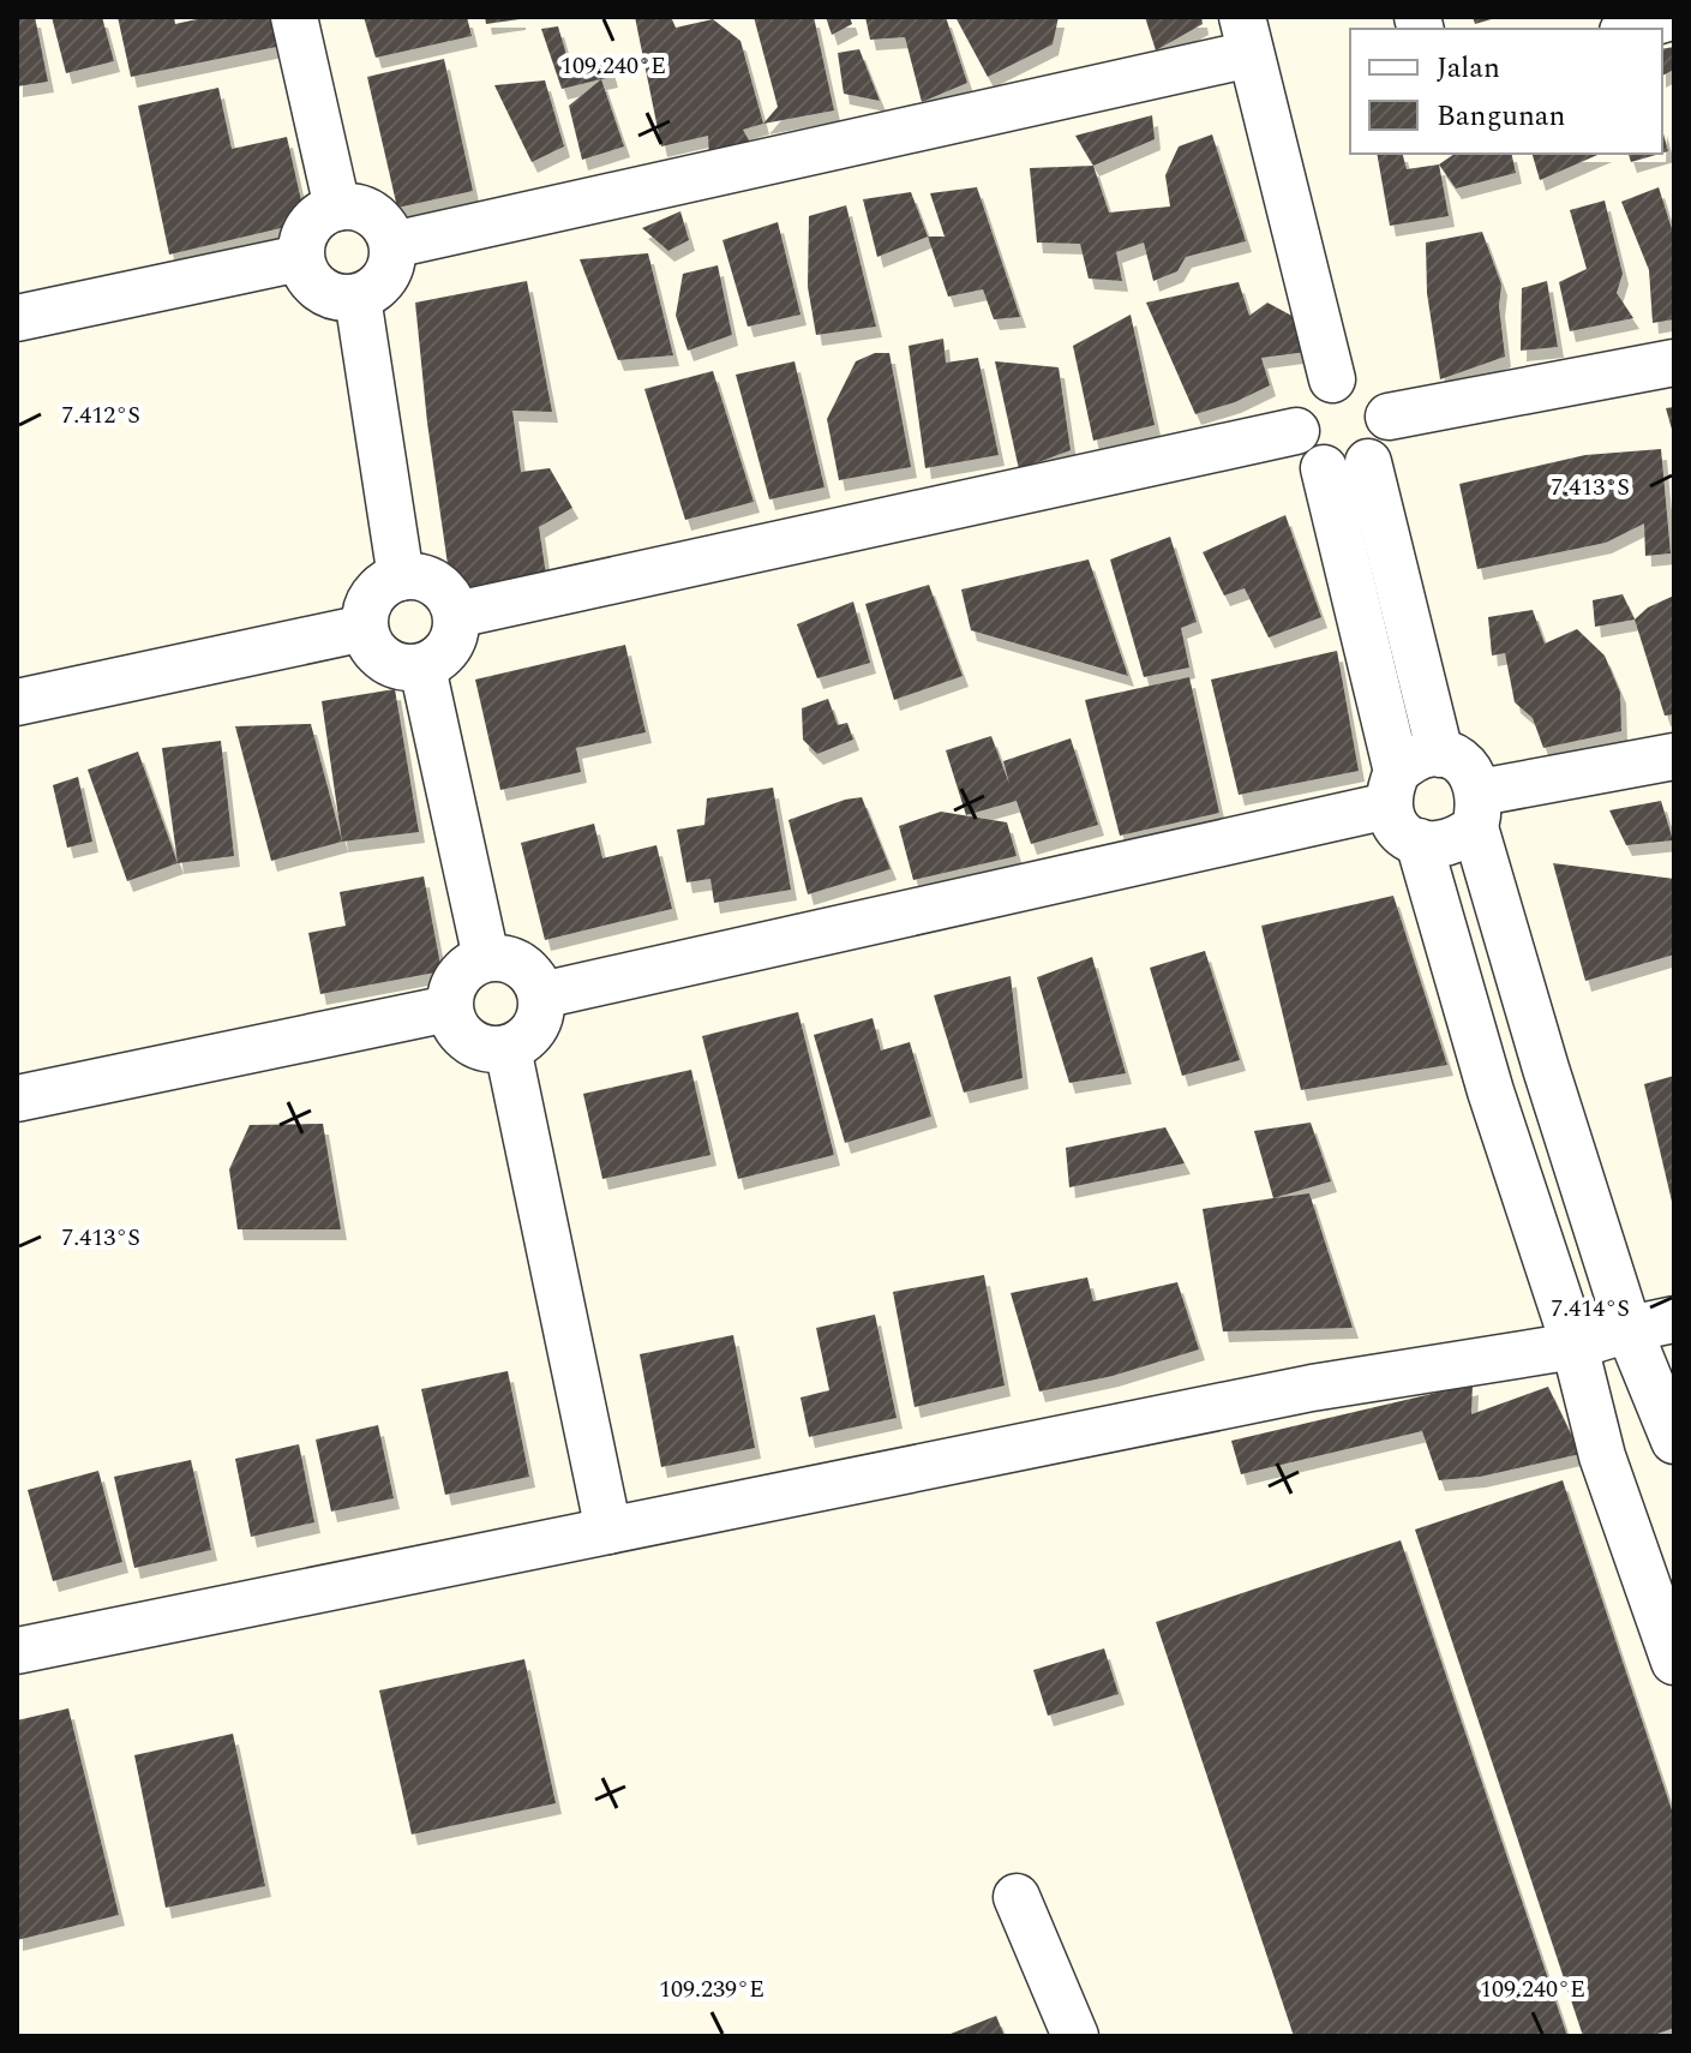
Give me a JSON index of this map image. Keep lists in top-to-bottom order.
{
  "legend": ["Jalan", "Bangunan"],
  "coordinates": [
    "109.240°E",
    "7.412°S",
    "7.413°S",
    "7.414°S",
    "109.239°E"
  ]
}
